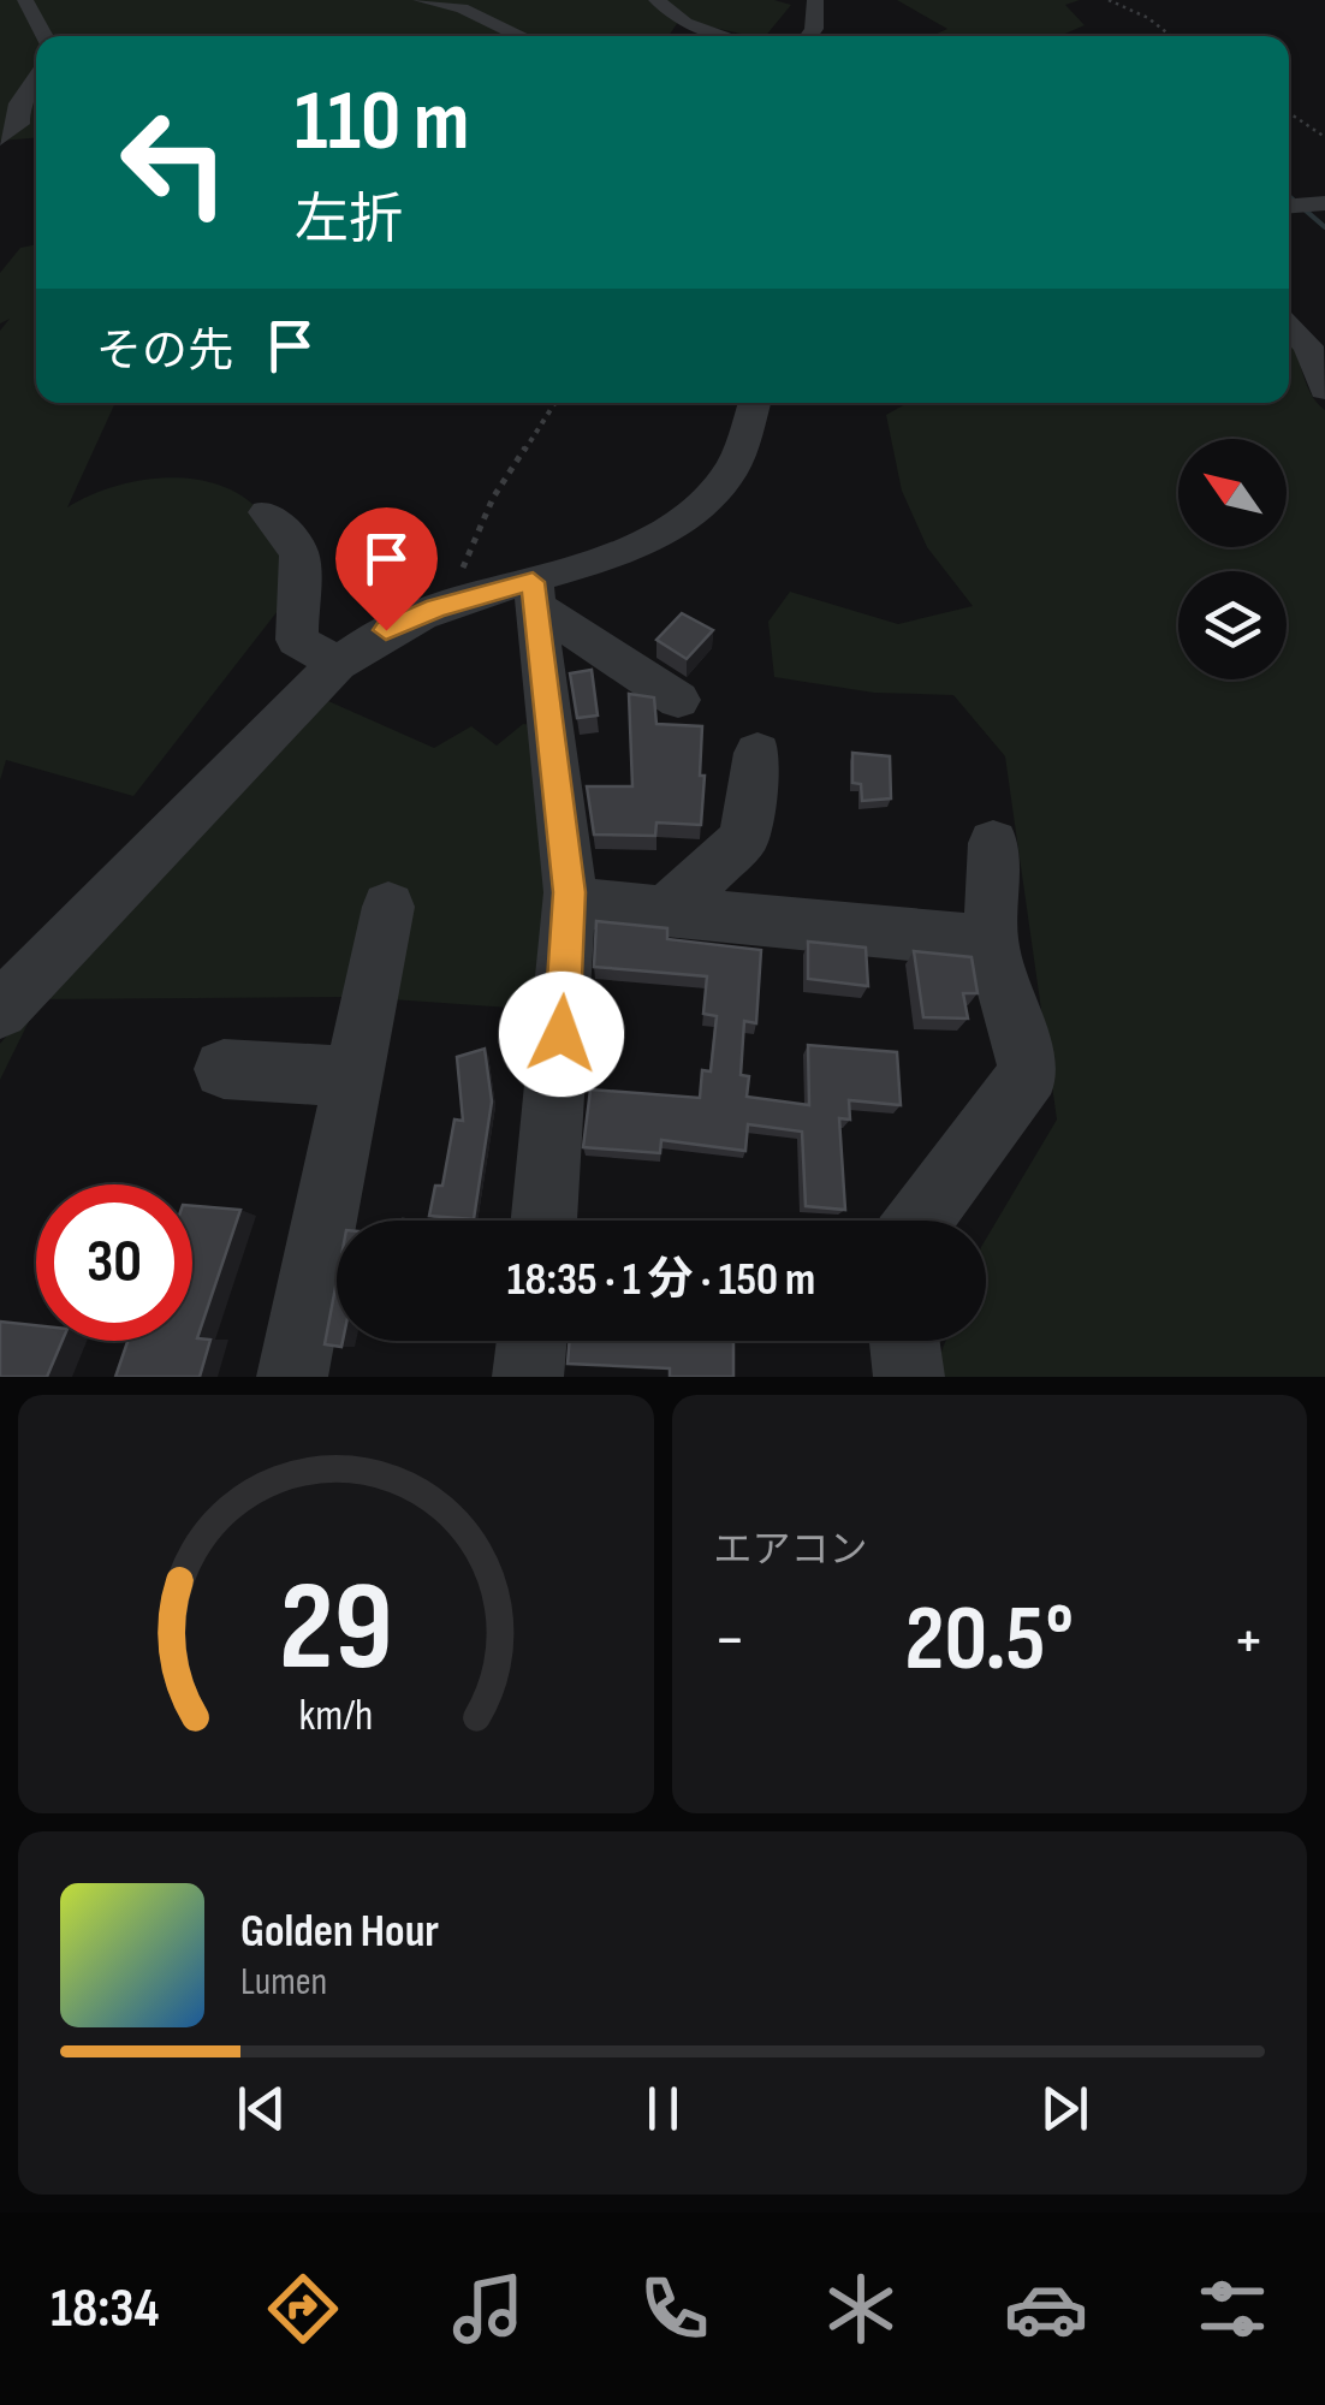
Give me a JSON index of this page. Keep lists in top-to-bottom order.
{
  "north": "top left",
  "page": {
    "turn": ["110 m", "左折"],
    "then": "その先",
    "limit": "30",
    "trip": "18:35 · 1 分 · 150 m",
    "tile": "エアコン",
    "heat": ["−", "20.5°", "+"],
    "song": ["Golden Hour", "Lumen"],
    "tabs": "18:34",
    "gauge": ["29", "km/h"]
  }
}
